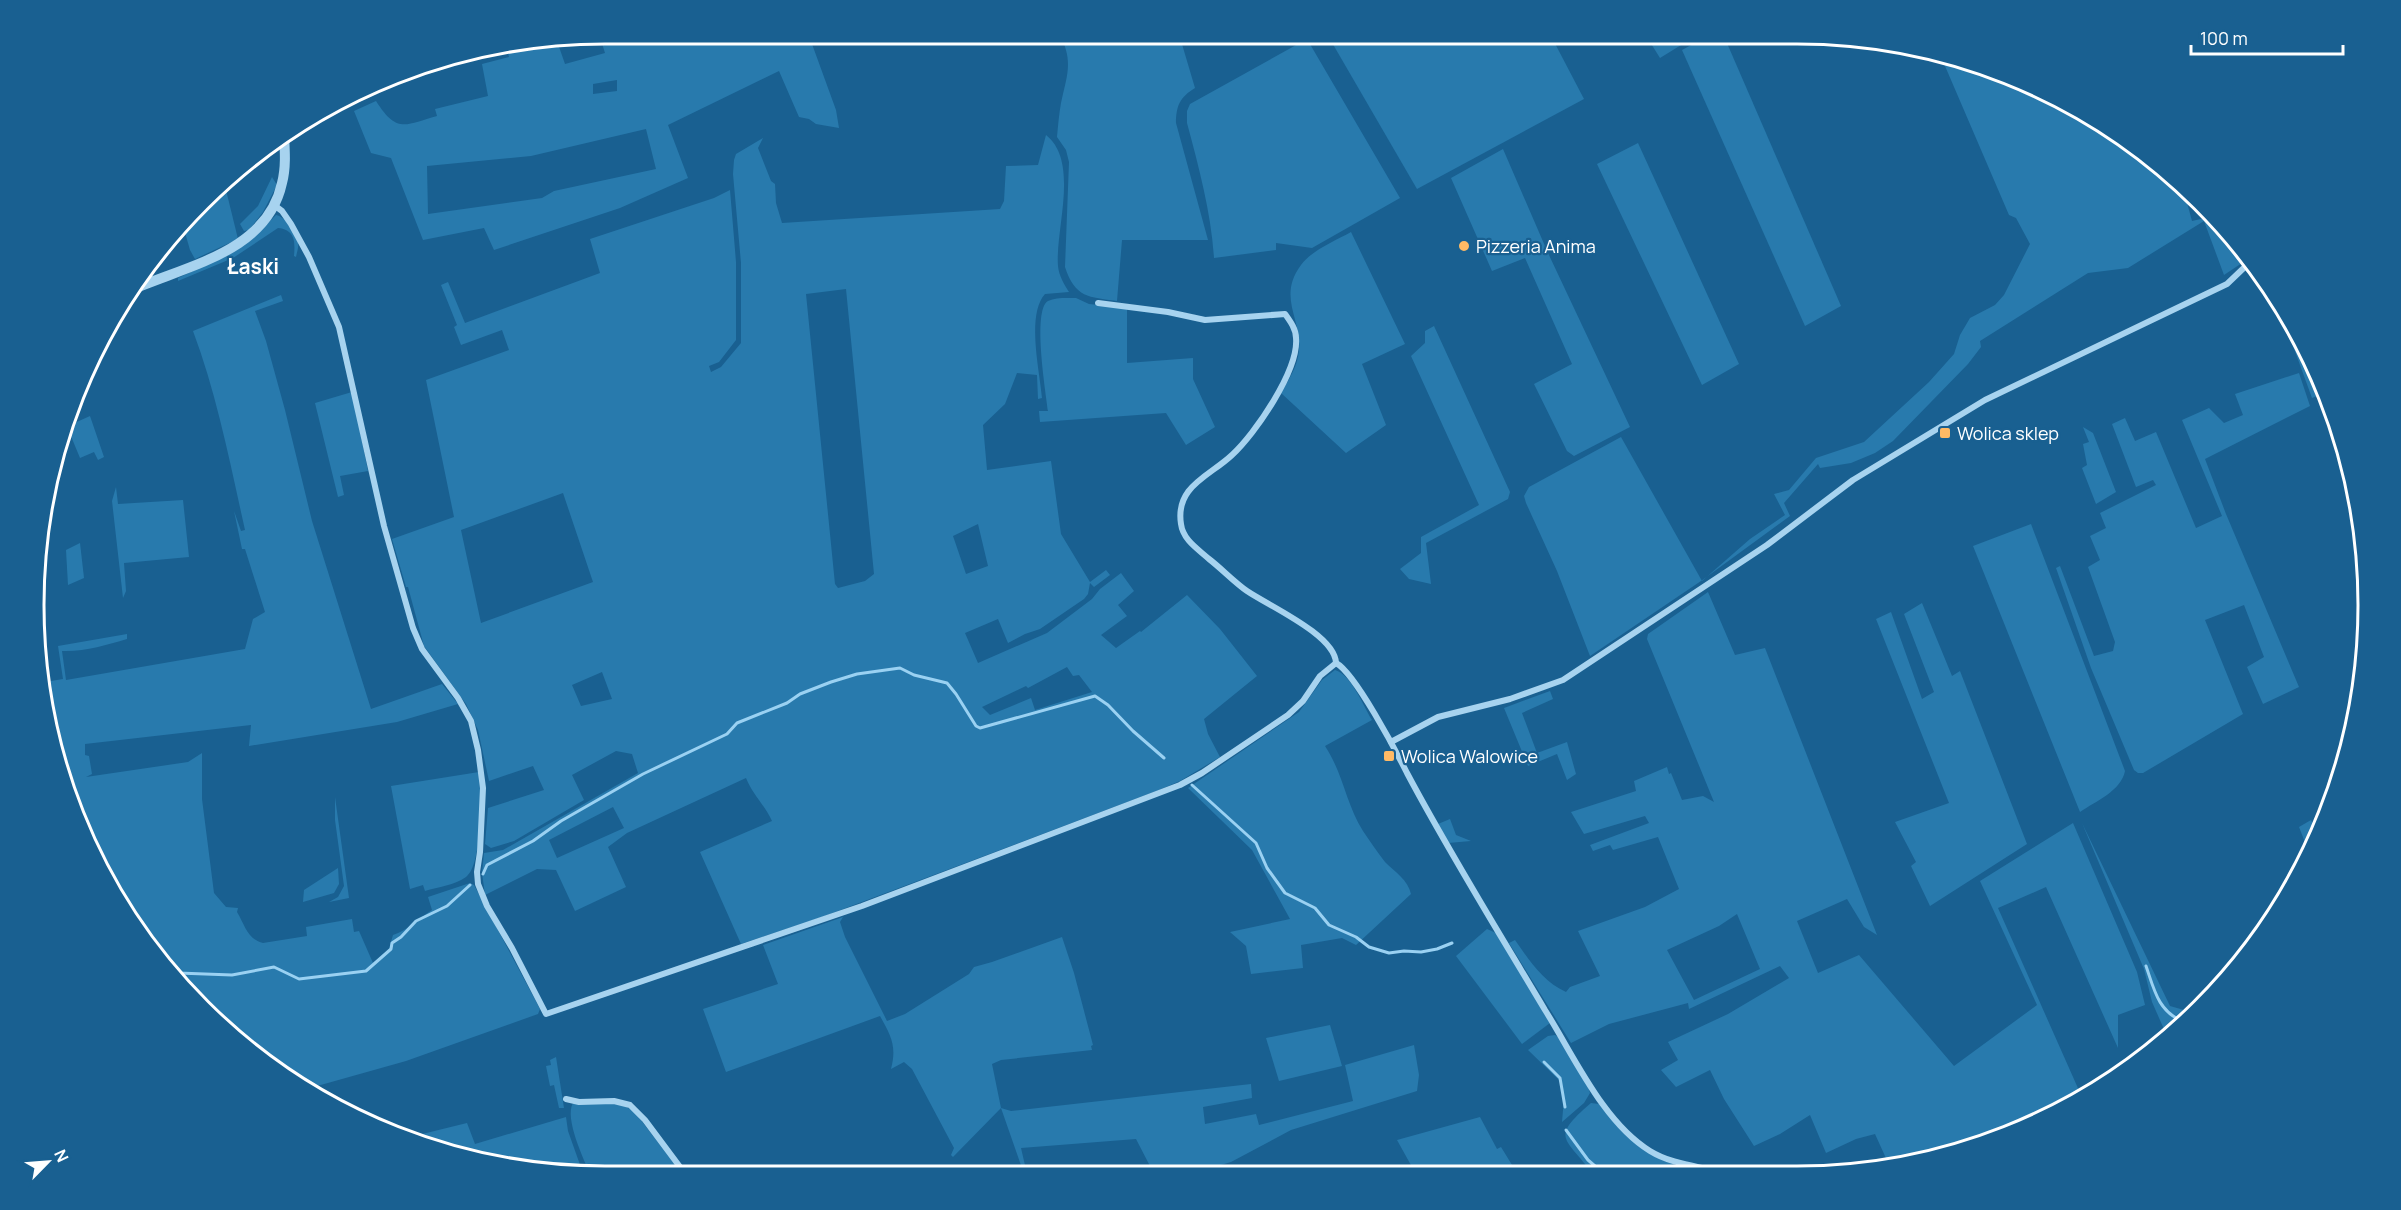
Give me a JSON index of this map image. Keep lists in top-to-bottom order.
{
  "districts": ["Łaski"],
  "places": {
    "other": ["Pizzeria Anima"],
    "transit": ["Wolica sklep", "Wolica Walowice"]
  },
  "scale_bar": "100 m",
  "north": "top right"
}
